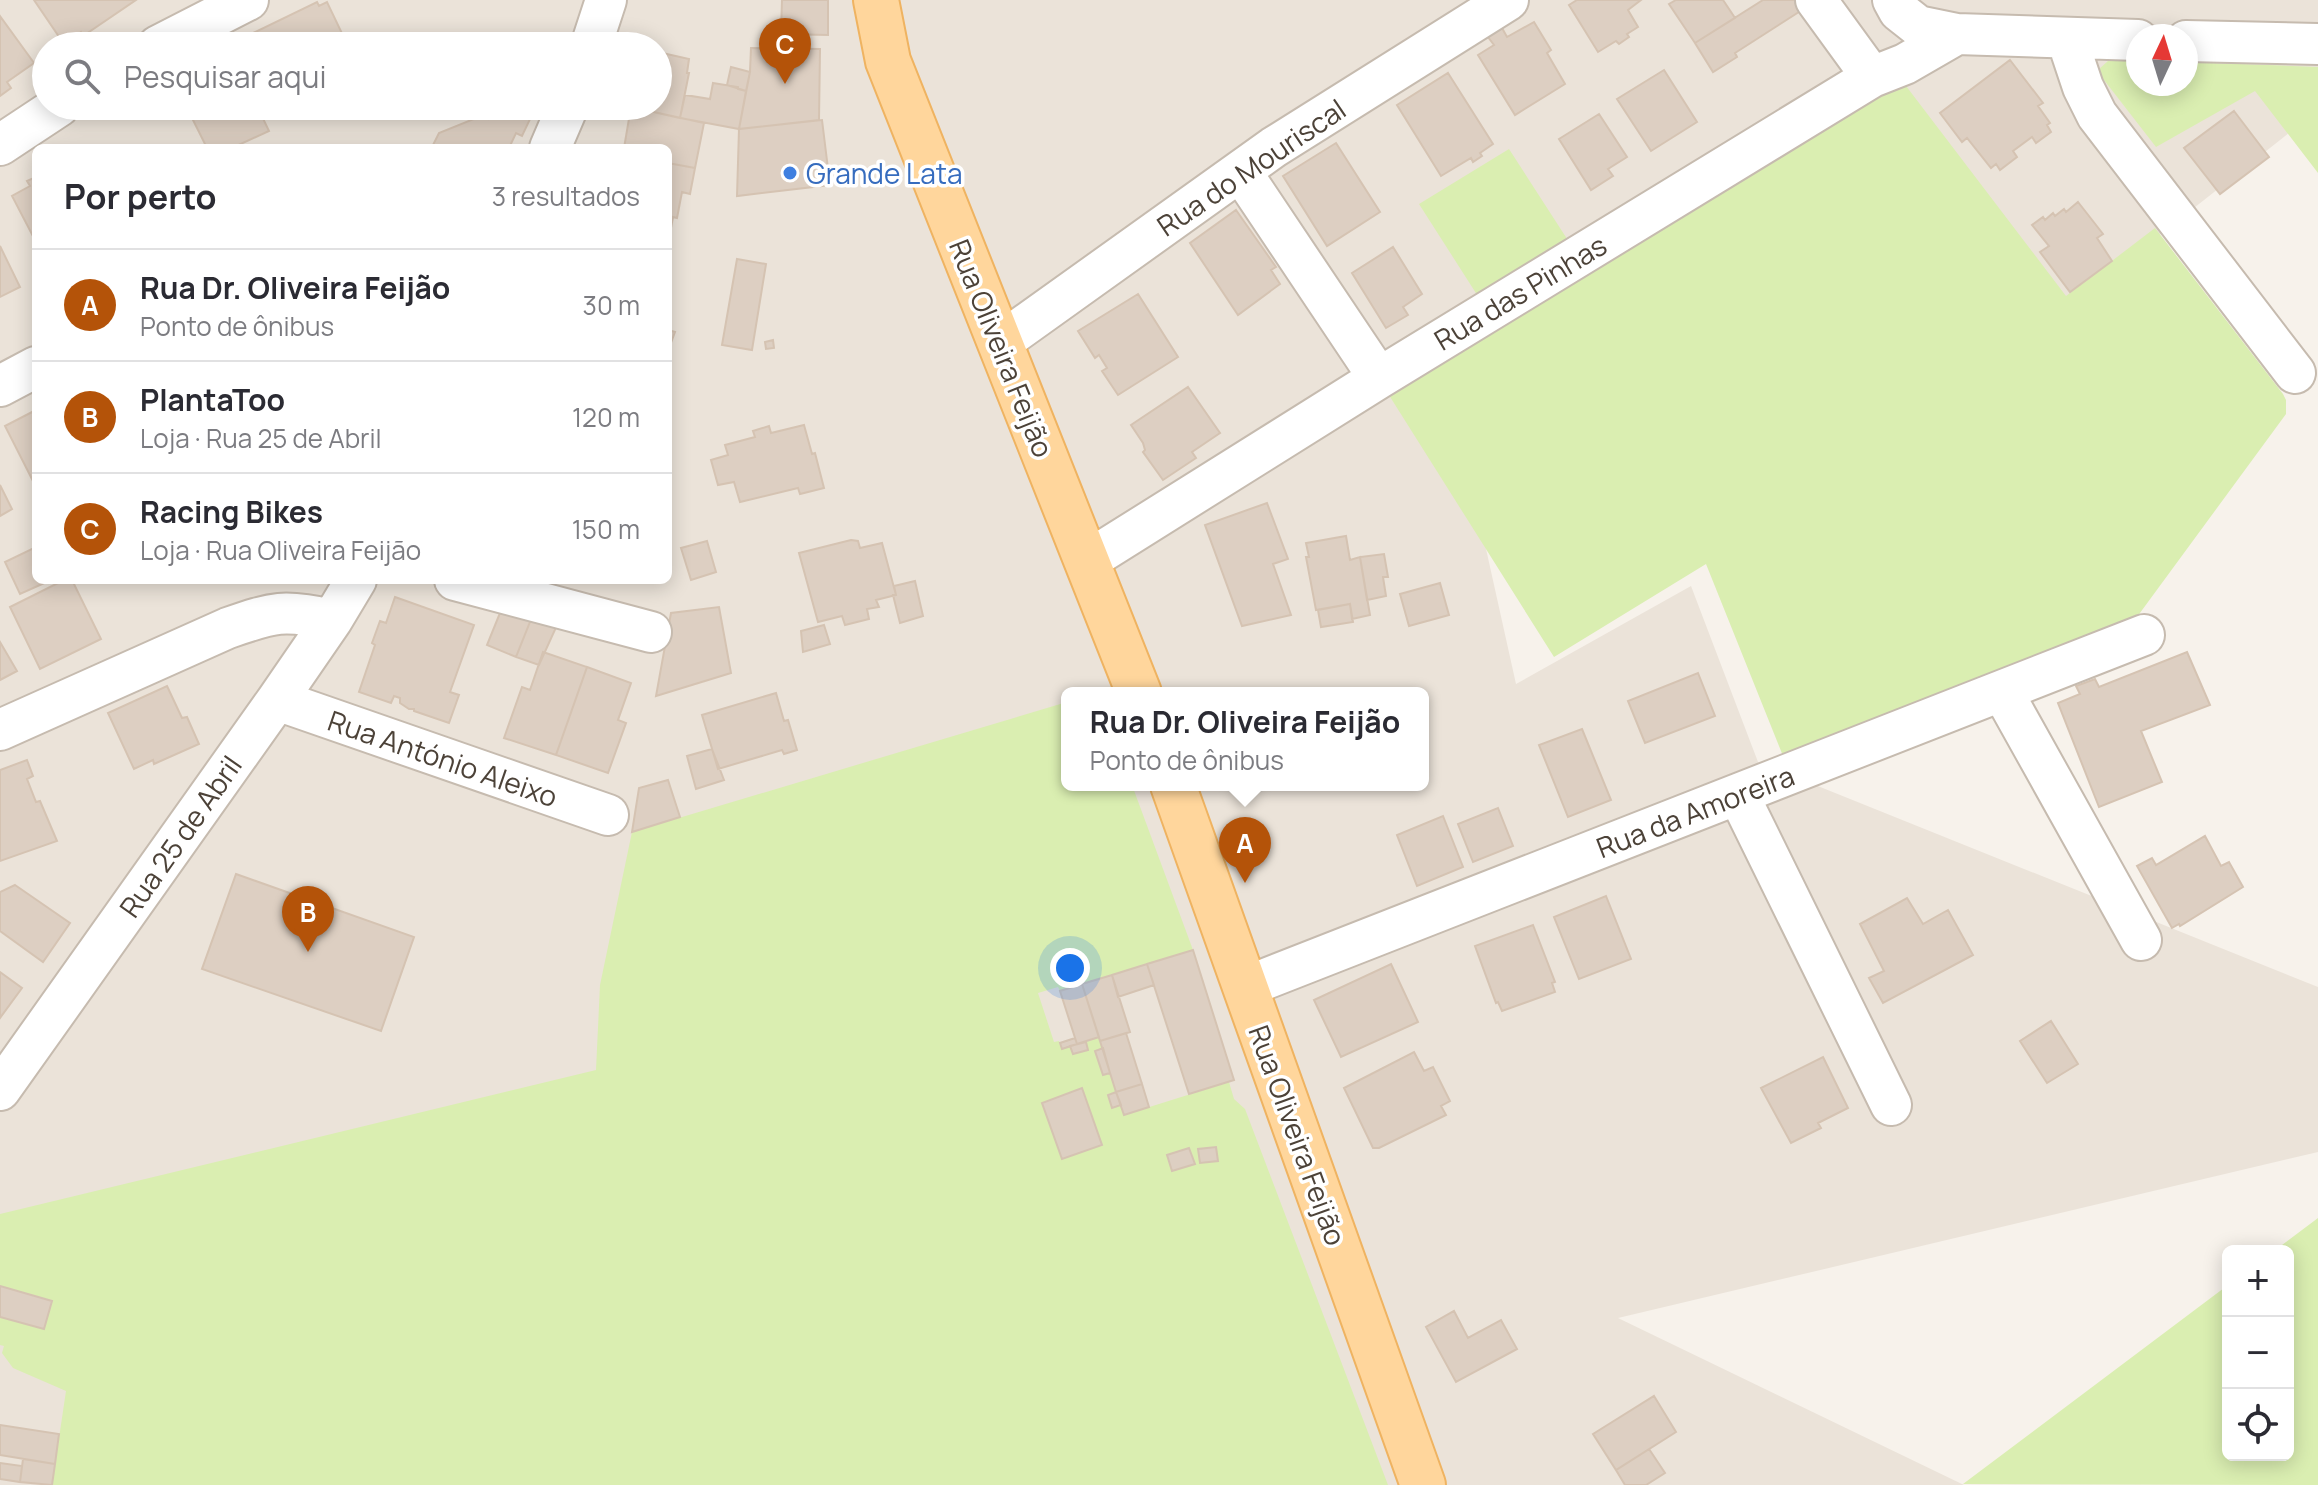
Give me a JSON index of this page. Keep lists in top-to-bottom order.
{
  "streets": {
    "main road": ["Rua Oliveira Feijão"],
    "street": [
      "Rua do Mouriscal",
      "Rua das Pinhas",
      "Rua António Aleixo",
      "Rua da Amoreira",
      "Rua 25 de Abril"
    ]
  },
  "crossings": [
    ["Rua do Mouriscal", "Rua Oliveira Feijão"],
    ["Rua das Pinhas", "Rua Oliveira Feijão"],
    ["Rua Oliveira Feijão", "Rua da Amoreira"],
    ["Rua António Aleixo", "Rua 25 de Abril"]
  ],
  "places": ["Grande Lata"],
  "north": "top",
  "page": {
    "pins": ["C", "A", "B"],
    "search": "Pesquisar aqui",
    "heading": ["Por perto", "3 resultados"],
    "list": [
      {
        "mark": "A",
        "name": "Rua Dr. Oliveira Feijão",
        "note": "Ponto de ônibus",
        "value": "30 m"
      },
      {
        "mark": "B",
        "name": "PlantaToo",
        "note": "Loja · Rua 25 de Abril",
        "value": "120 m"
      },
      {
        "mark": "C",
        "name": "Racing Bikes",
        "note": "Loja · Rua Oliveira Feijão",
        "value": "150 m"
      }
    ],
    "popup": ["Rua Dr. Oliveira Feijão", "Ponto de ônibus"],
    "map_buttons": ["+", "−"]
  }
}
